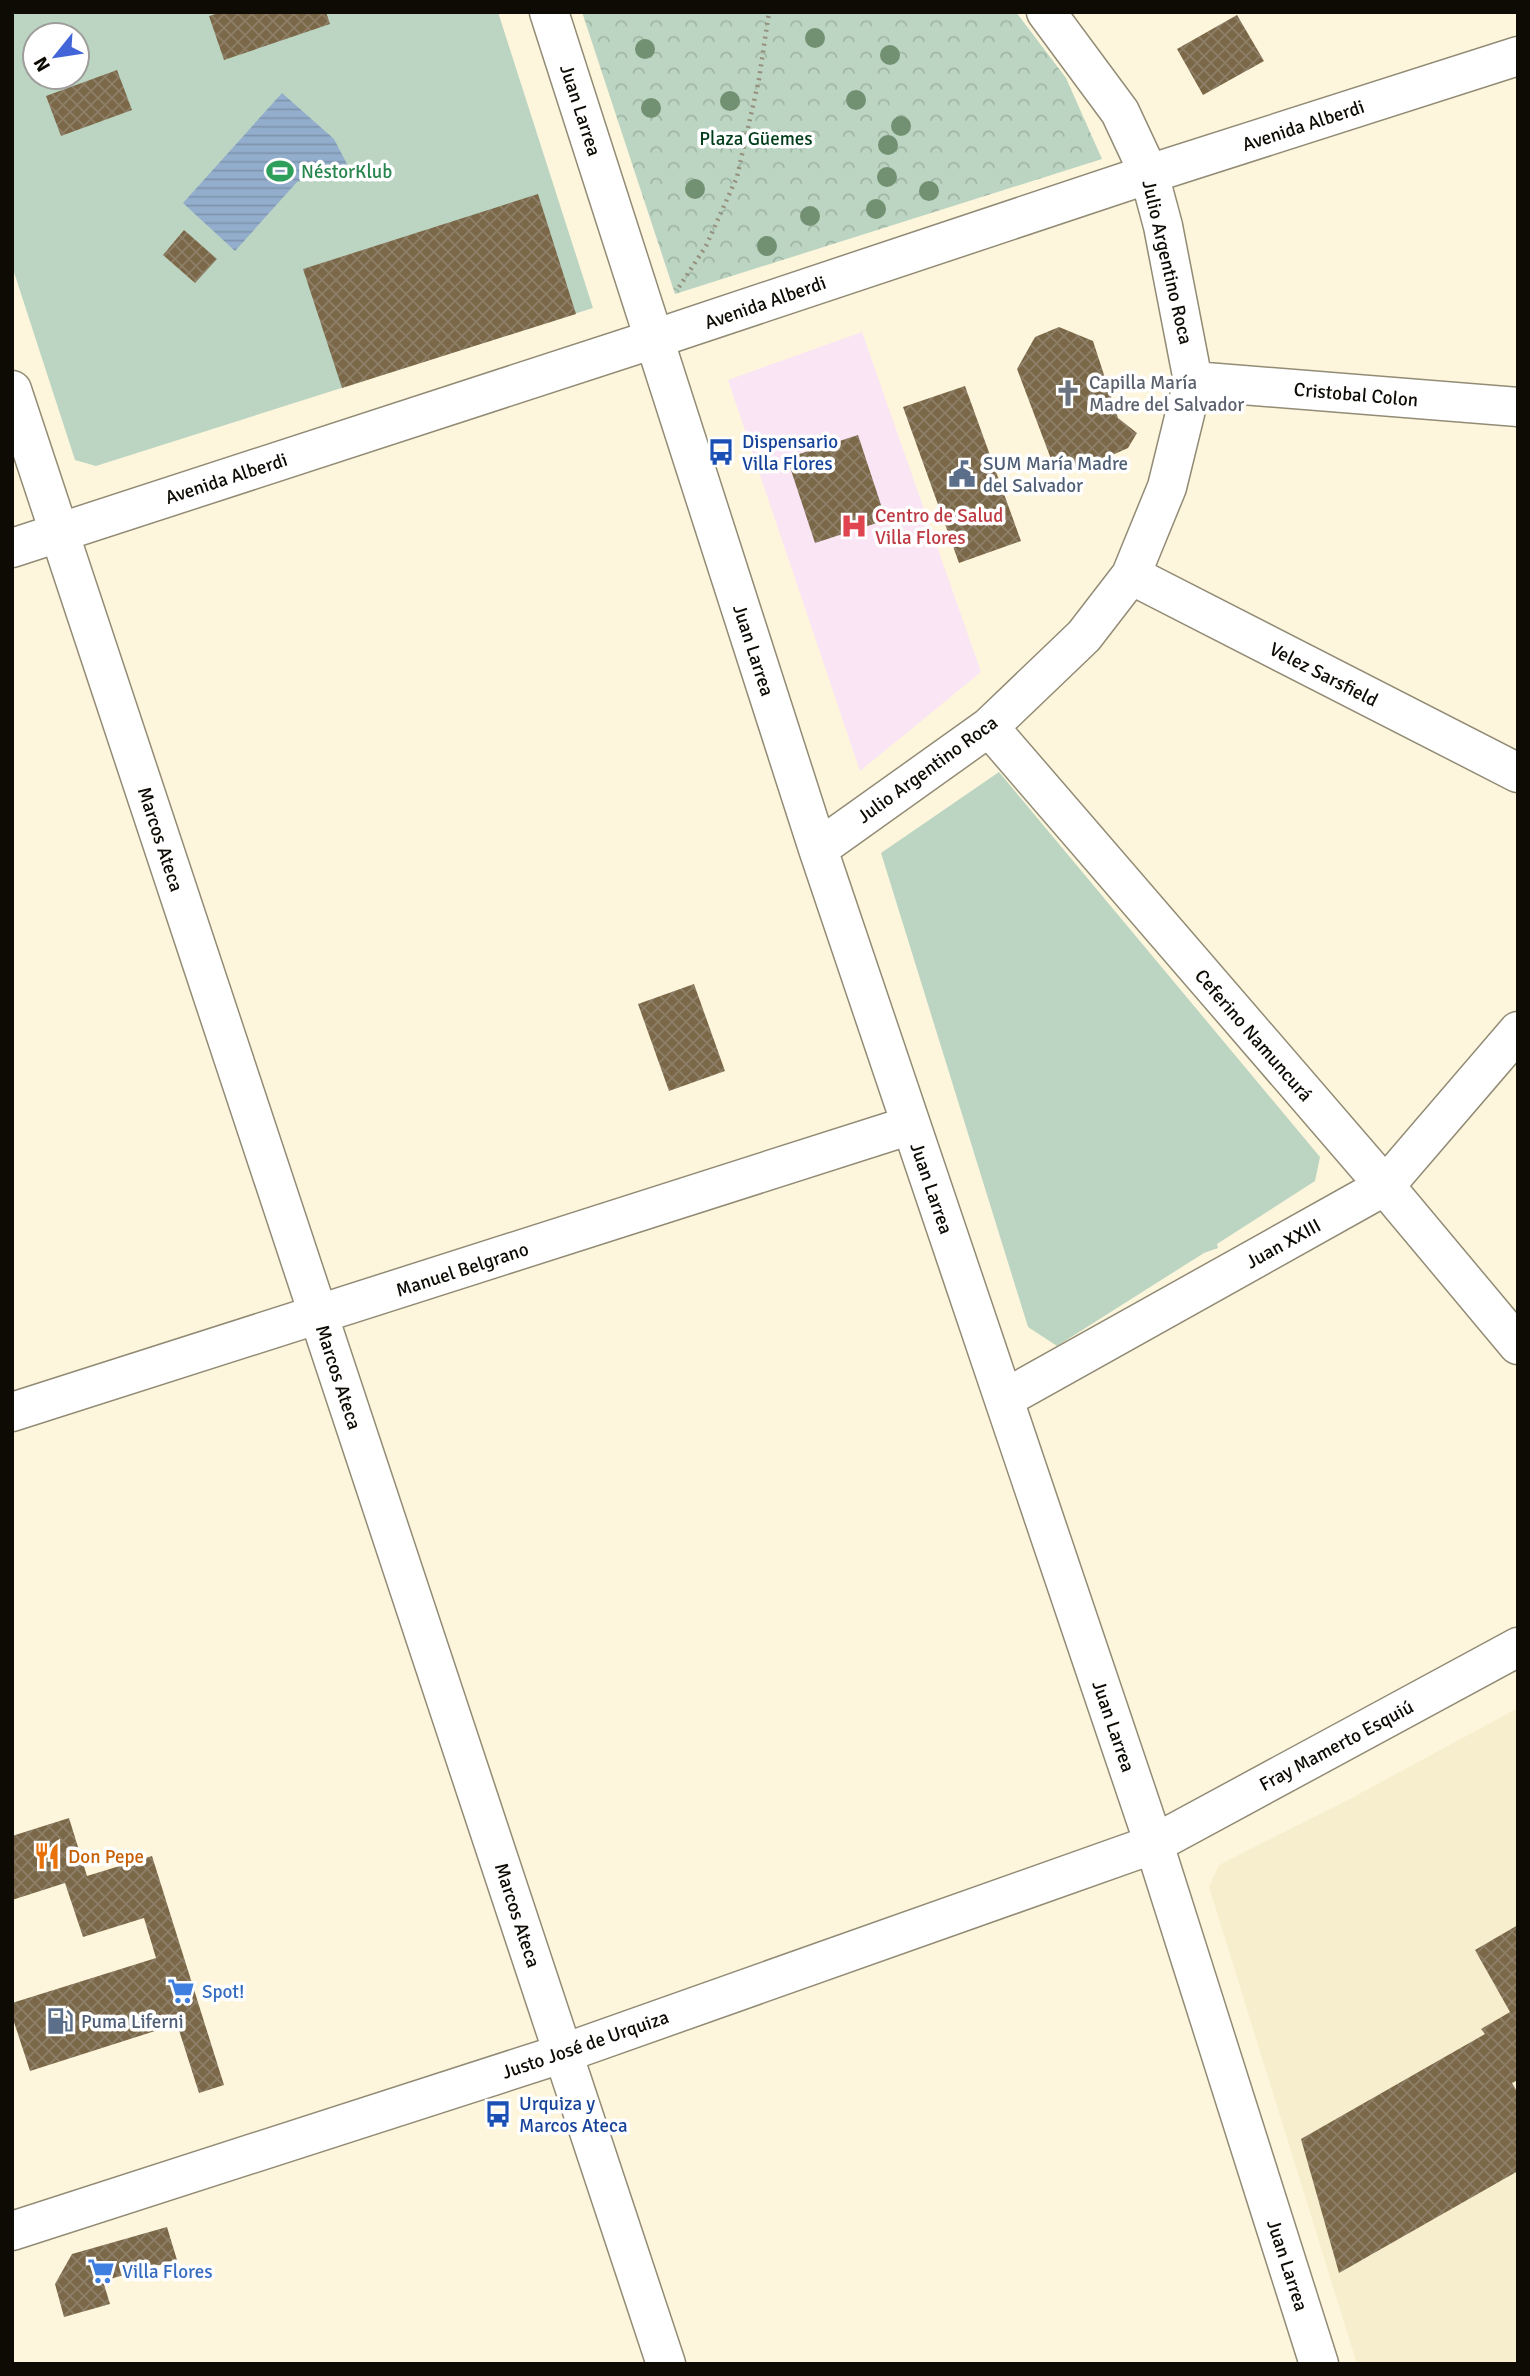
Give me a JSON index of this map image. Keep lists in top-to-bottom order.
{
  "streets": {
    "street": [
      "Juan Larrea",
      "Avenida Alberdi",
      "Julio Argentino Roca",
      "Cristobal Colon",
      "Velez Sarsfield",
      "Marcos Ateca",
      "Ceferino Namuncurá",
      "Juan XXIII",
      "Manuel Belgrano",
      "Fray Mamerto Esquiú",
      "Justo José de Urquiza"
    ]
  },
  "crossings": [
    ["Juan Larrea", "Avenida Alberdi"],
    ["Juan Larrea", "Julio Argentino Roca"],
    ["Juan Larrea", "Juan XXIII"],
    ["Juan Larrea", "Manuel Belgrano"],
    ["Juan Larrea", "Fray Mamerto Esquiú"],
    ["Juan Larrea", "Justo José de Urquiza"],
    ["Avenida Alberdi", "Julio Argentino Roca"],
    ["Avenida Alberdi", "Marcos Ateca"],
    ["Julio Argentino Roca", "Cristobal Colon"],
    ["Julio Argentino Roca", "Velez Sarsfield"],
    ["Julio Argentino Roca", "Ceferino Namuncurá"],
    ["Marcos Ateca", "Manuel Belgrano"],
    ["Marcos Ateca", "Justo José de Urquiza"],
    ["Ceferino Namuncurá", "Juan XXIII"],
    ["Fray Mamerto Esquiú", "Justo José de Urquiza"]
  ],
  "parks": ["Plaza Güemes"],
  "places": {
    "sports": ["NéstorKlub"],
    "church": ["Capilla María Madre del Salvador"],
    "bus stop": ["Dispensario Villa Flores", "Urquiza y Marcos Ateca"],
    "public building": ["SUM María Madre del Salvador"],
    "hospital": ["Centro de Salud Villa Flores"],
    "restaurant": ["Don Pepe"],
    "supermarket": ["Spot!", "Villa Flores"],
    "fuel station": ["Puma Liferni"]
  },
  "north": "bottom left"
}
